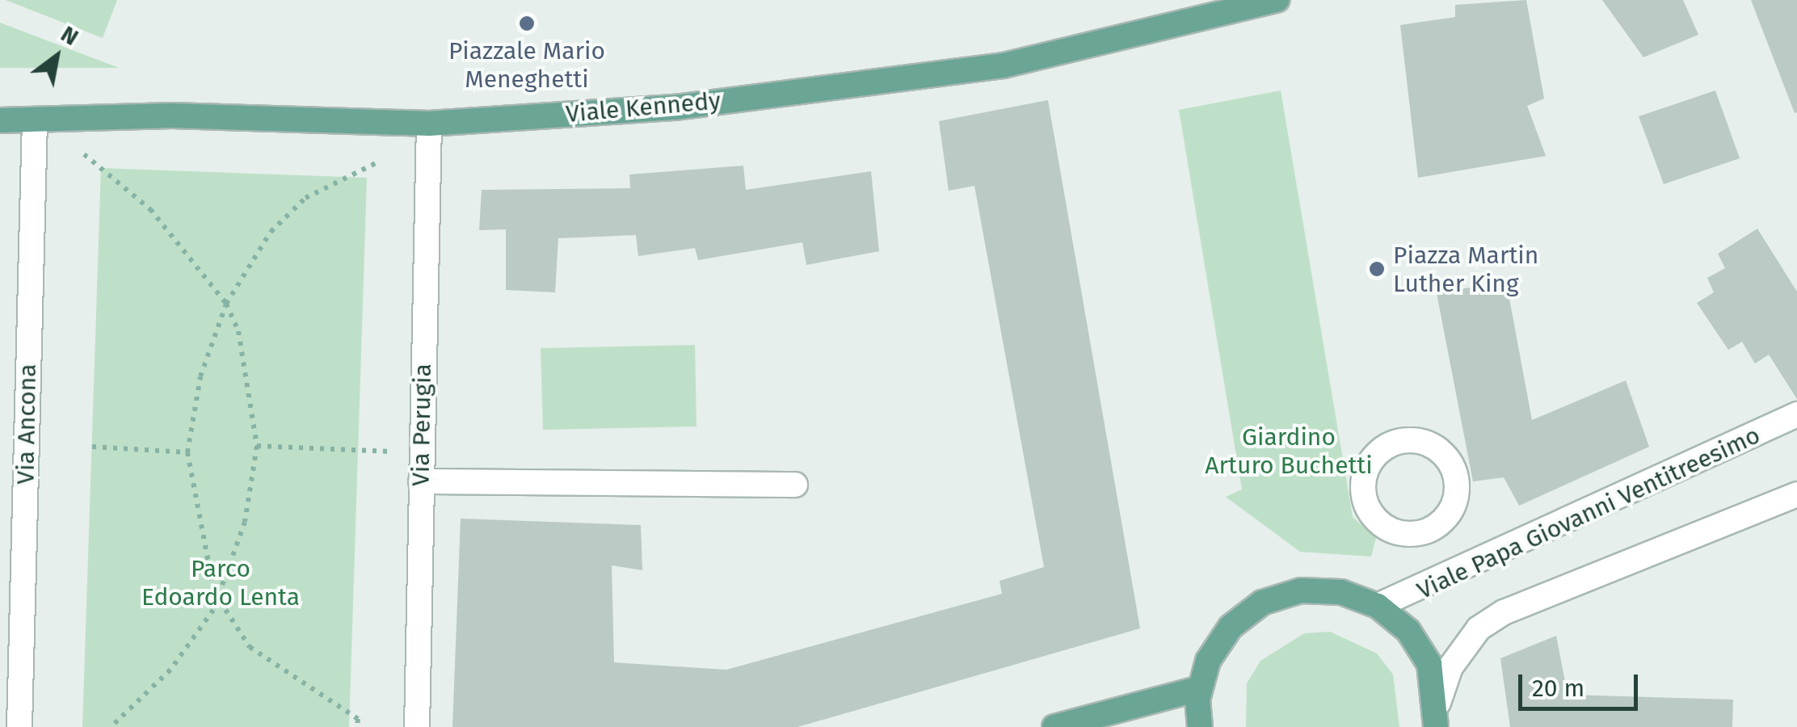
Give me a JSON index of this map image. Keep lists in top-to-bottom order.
{
  "streets": {
    "main road": ["Viale Kennedy"],
    "street": ["Via Ancona", "Via Perugia", "Viale Papa Giovanni Ventitreesimo"]
  },
  "crossings": [
    ["Viale Kennedy", "Via Ancona"],
    ["Viale Kennedy", "Via Perugia"]
  ],
  "parks": ["Giardino Arturo Buchetti", "Parco Edoardo Lenta"],
  "places": ["Piazzale Mario Meneghetti", "Piazza Martin Luther King"],
  "scale_bar": "20 m",
  "north": "top right"
}
